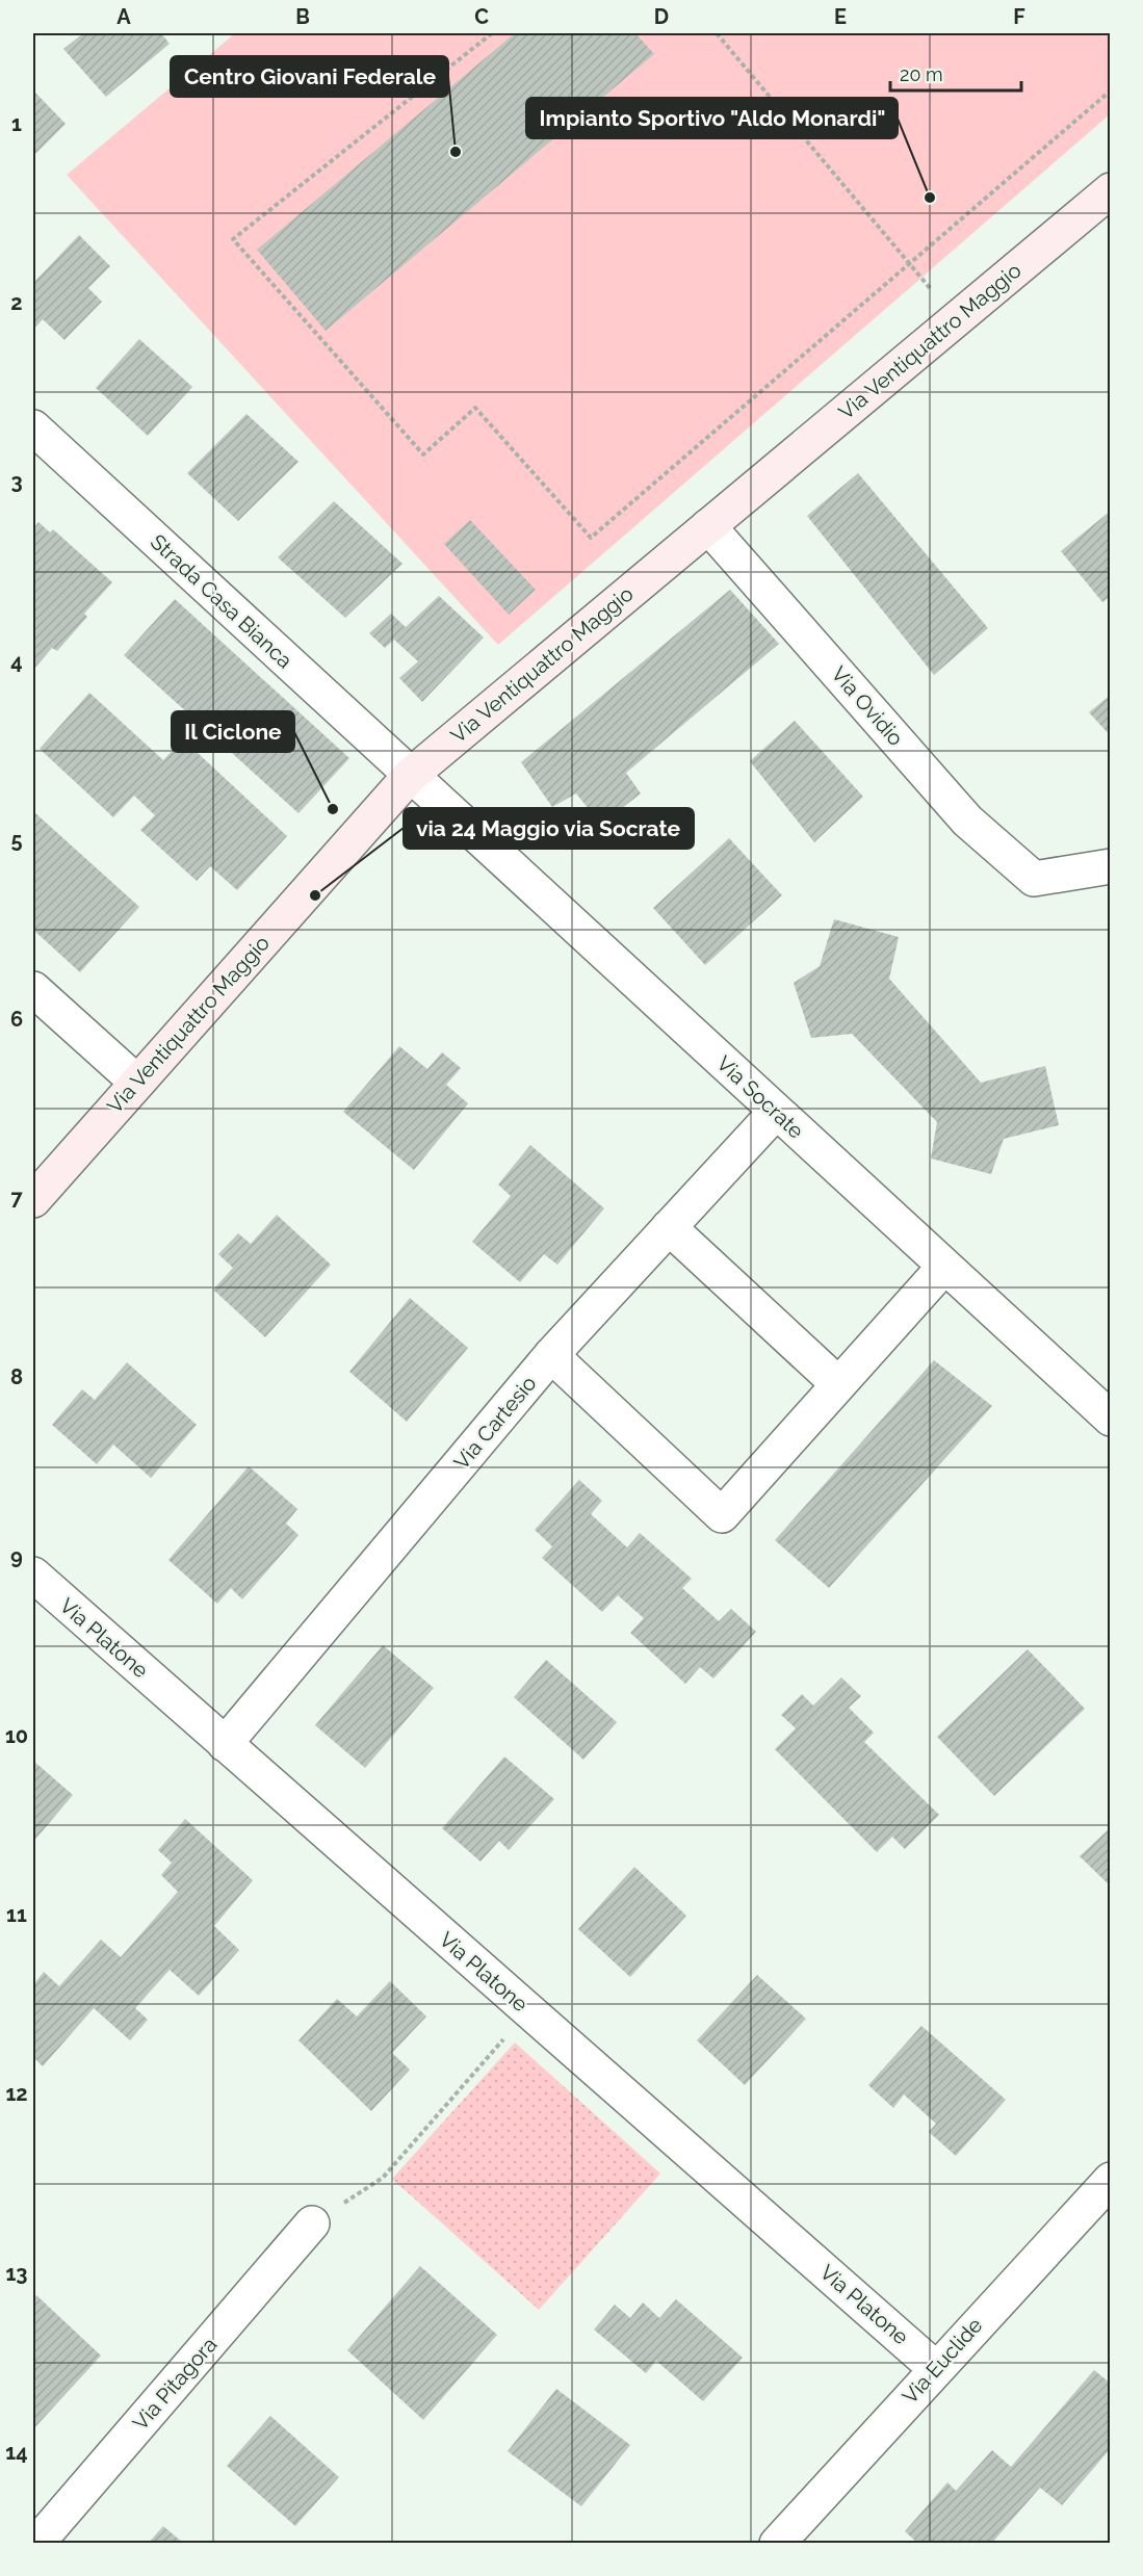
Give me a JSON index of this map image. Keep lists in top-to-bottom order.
{
  "streets": {
    "street": [
      "Via Ventiquattro Maggio",
      "Strada Casa Bianca",
      "Via Ovidio",
      "Via Socrate",
      "Via Cartesio",
      "Via Platone",
      "Via Euclide",
      "Via Pitagora"
    ]
  },
  "crossings": [
    ["Via Ventiquattro Maggio", "Strada Casa Bianca"],
    ["Via Ventiquattro Maggio", "Via Ovidio"],
    ["Via Ventiquattro Maggio", "Via Socrate"],
    ["Strada Casa Bianca", "Via Socrate"],
    ["Via Socrate", "Via Cartesio"],
    ["Via Cartesio", "Via Platone"],
    ["Via Platone", "Via Euclide"]
  ],
  "places": [
    "Centro Giovani Federale",
    "Impianto Sportivo \"Aldo Monardi\"",
    "Il Ciclone",
    "via 24 Maggio via Socrate"
  ],
  "scale_bar": "20 m",
  "grid": {
    "columns": [
      "A",
      "B",
      "C",
      "D",
      "E",
      "F"
    ],
    "rows": [
      "1",
      "2",
      "3",
      "4",
      "5",
      "6",
      "7",
      "8",
      "9",
      "10",
      "11",
      "12",
      "13",
      "14"
    ]
  }
}
